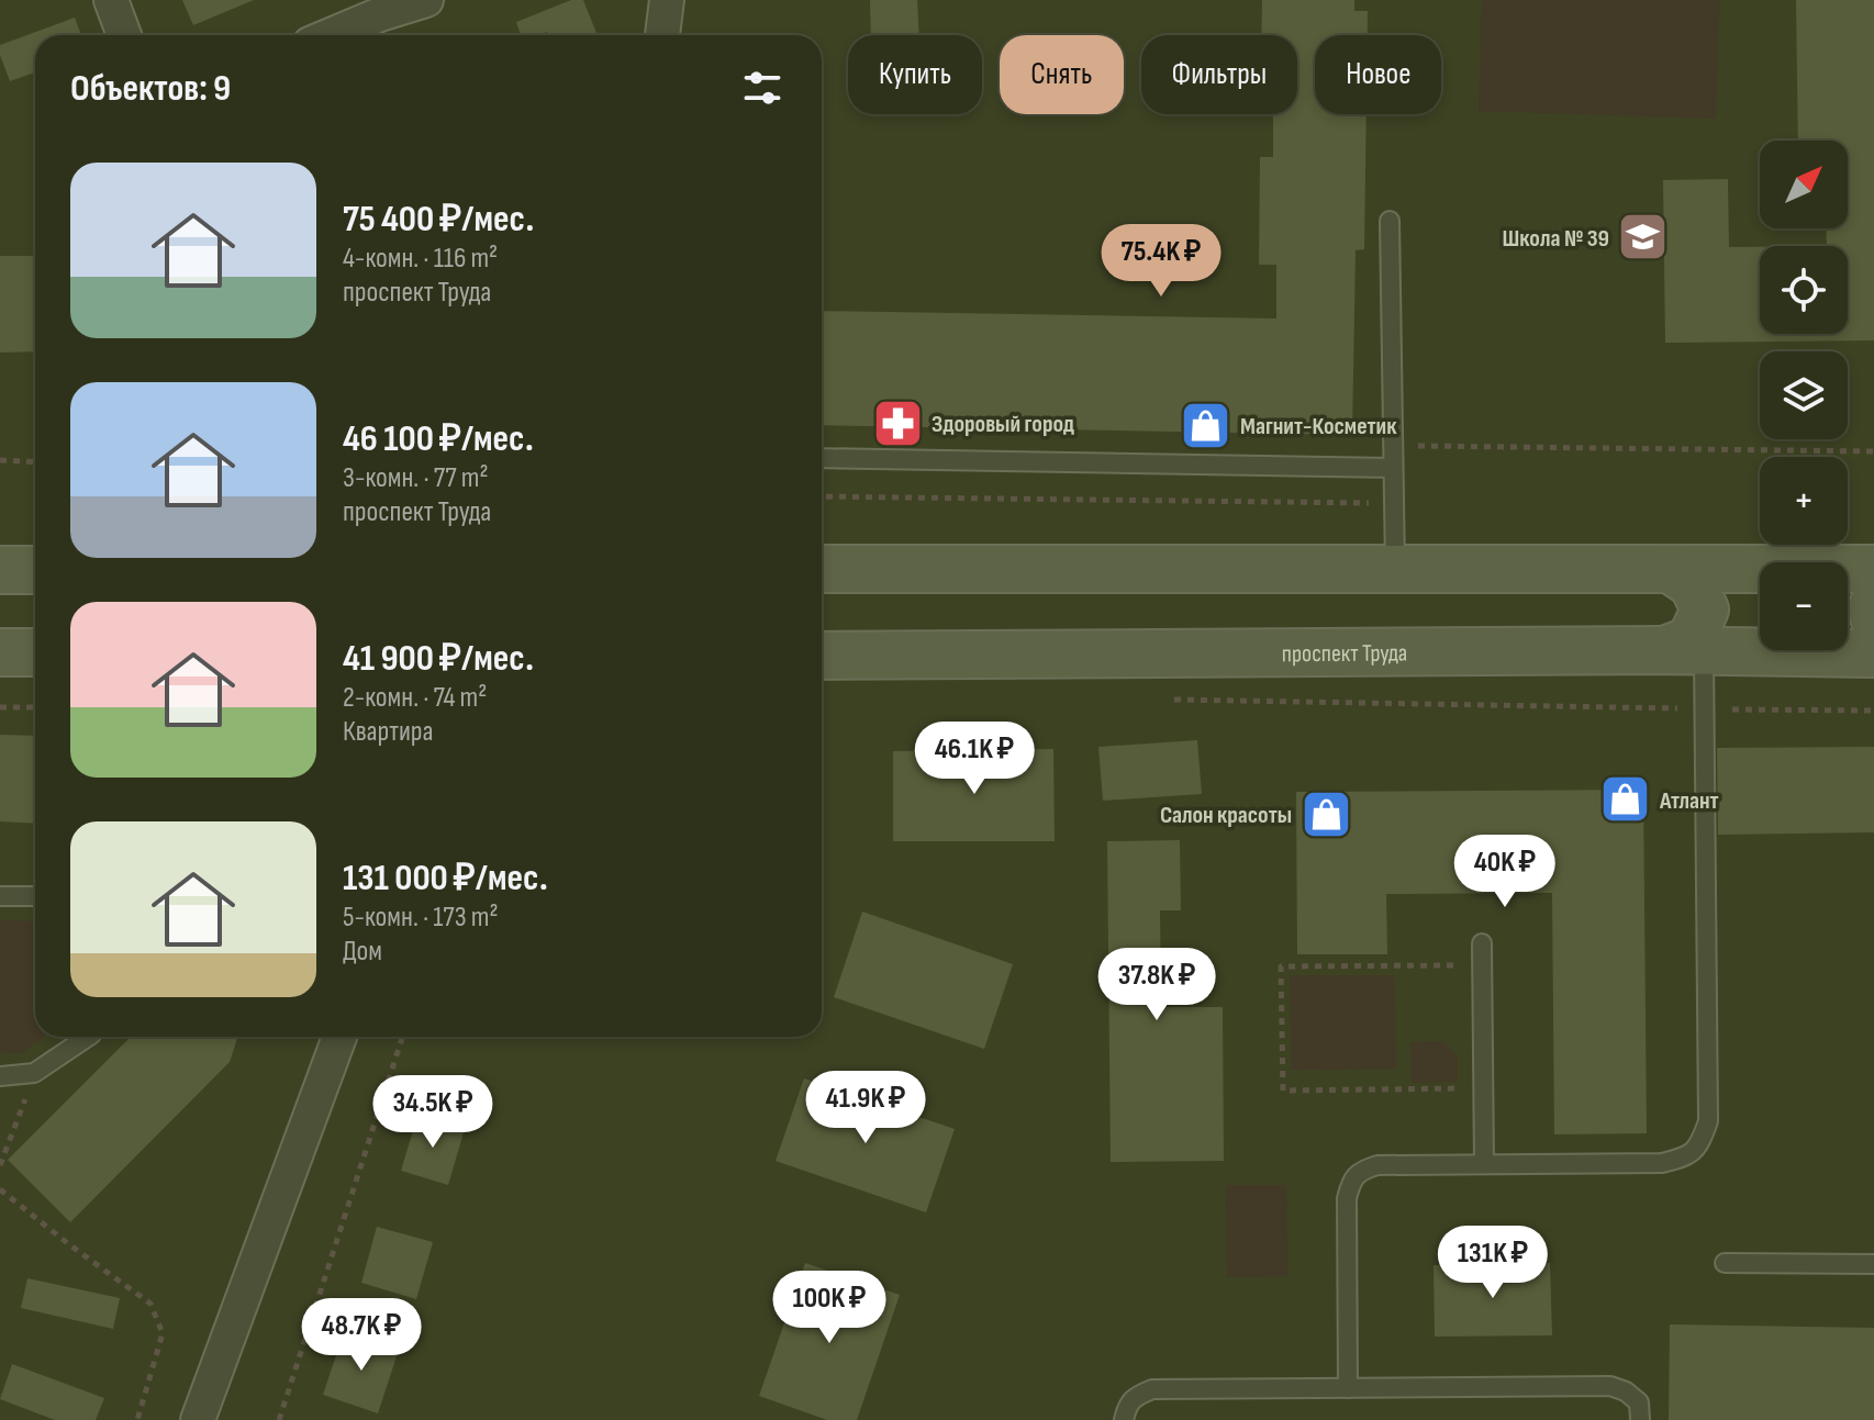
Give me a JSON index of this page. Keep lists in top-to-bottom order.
{
  "streets": {
    "main road": ["проспект Труда"]
  },
  "places": {
    "school or university": ["Школа № 39"],
    "pharmacy": ["Здоровый город"],
    "shop": ["Магнит-Косметик", "Атлант", "Салон красоты"]
  },
  "north": "top right",
  "page": {
    "chip": [
      "Купить",
      "Снять",
      "Фильтры",
      "Новое"
    ],
    "heading": "Объектов: 9",
    "map_buttons": ["+", "−"],
    "list": [
      {
        "name": "75 400 ₽/мес.",
        "note": "4-комн. · 116 m² · проспект Труда"
      },
      {
        "name": "46 100 ₽/мес.",
        "note": "3-комн. · 77 m² · проспект Труда"
      },
      {
        "name": "41 900 ₽/мес.",
        "note": "2-комн. · 74 m² · Квартира"
      },
      {
        "name": "131 000 ₽/мес.",
        "note": "5-комн. · 173 m² · Дом"
      }
    ],
    "price": [
      "75.4K ₽",
      "46.1K ₽",
      "40K ₽",
      "37.8K ₽",
      "41.9K ₽",
      "34.5K ₽",
      "131K ₽",
      "100K ₽",
      "48.7K ₽"
    ]
  }
}
